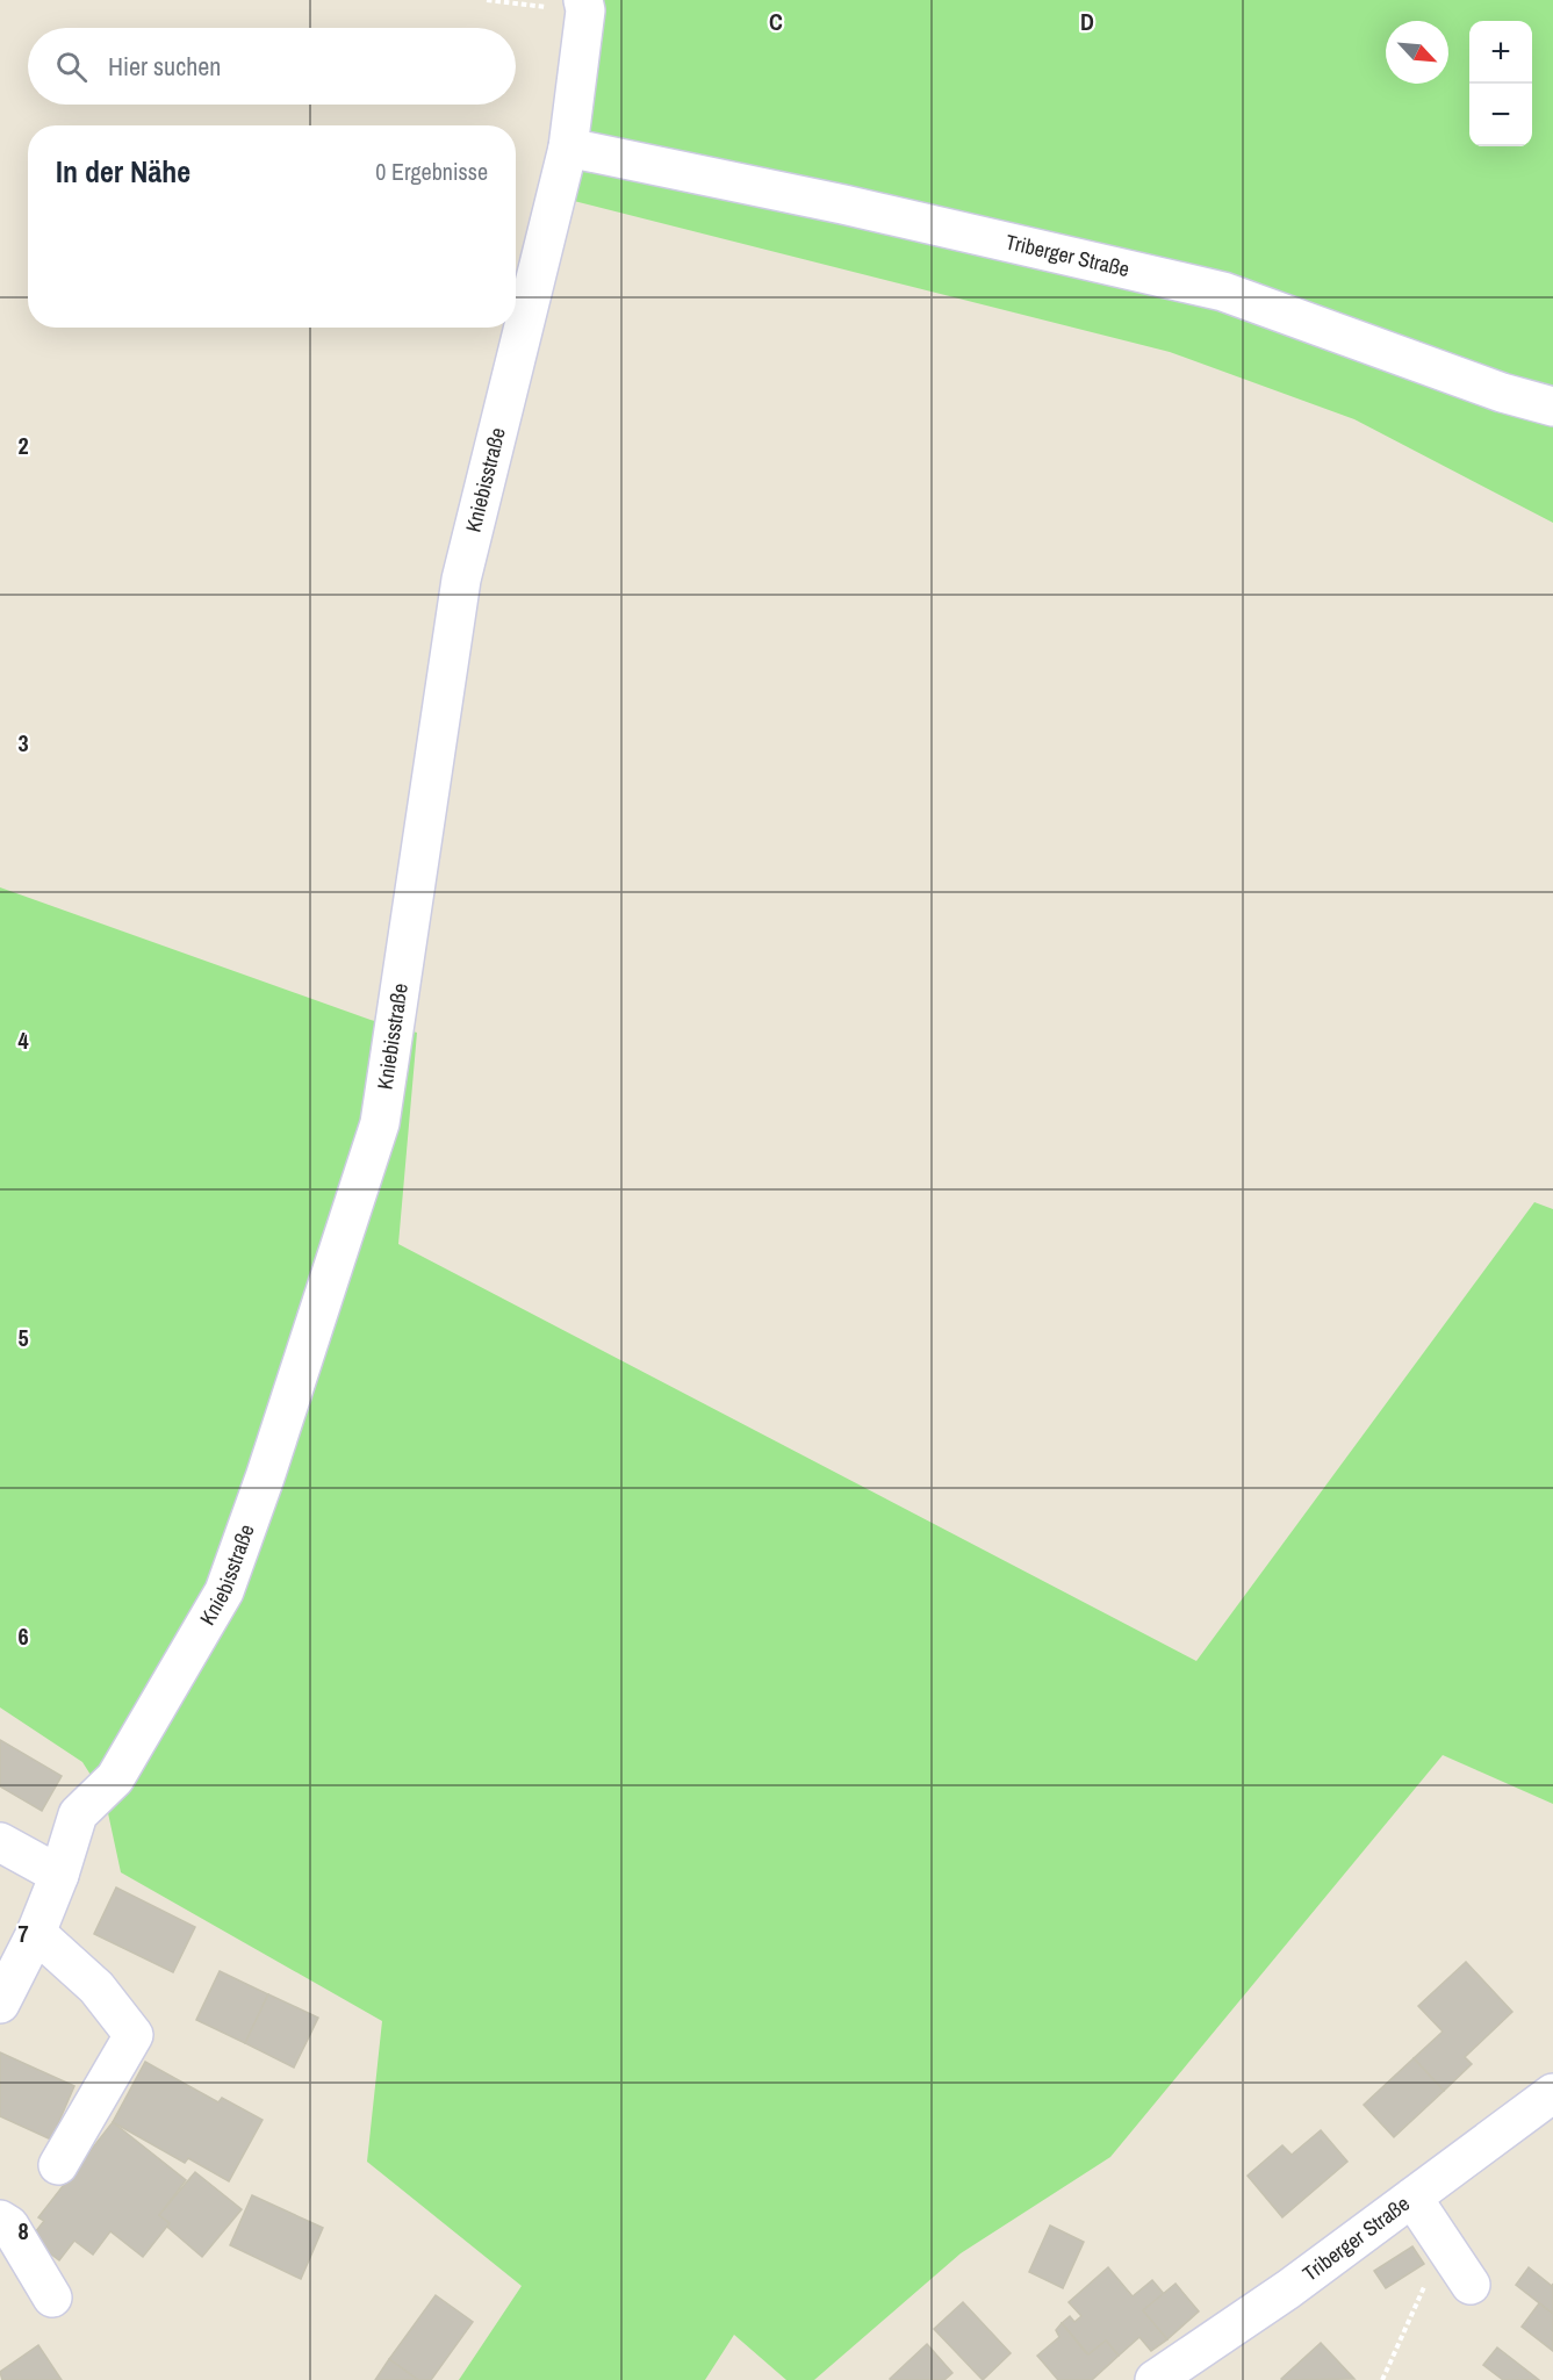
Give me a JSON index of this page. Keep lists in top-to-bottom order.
{
  "streets": {
    "street": ["Triberger Straße", "Kniebisstraße"]
  },
  "crossings": [
    ["Triberger Straße", "Kniebisstraße"]
  ],
  "north": "bottom right",
  "page": {
    "map_buttons": ["+", "−"],
    "search": "Hier suchen",
    "heading": ["In der Nähe", "0 Ergebnisse"]
  },
  "grid": {
    "columns": ["C", "D"],
    "rows": [
      "2",
      "3",
      "4",
      "5",
      "6",
      "7",
      "8"
    ]
  }
}
